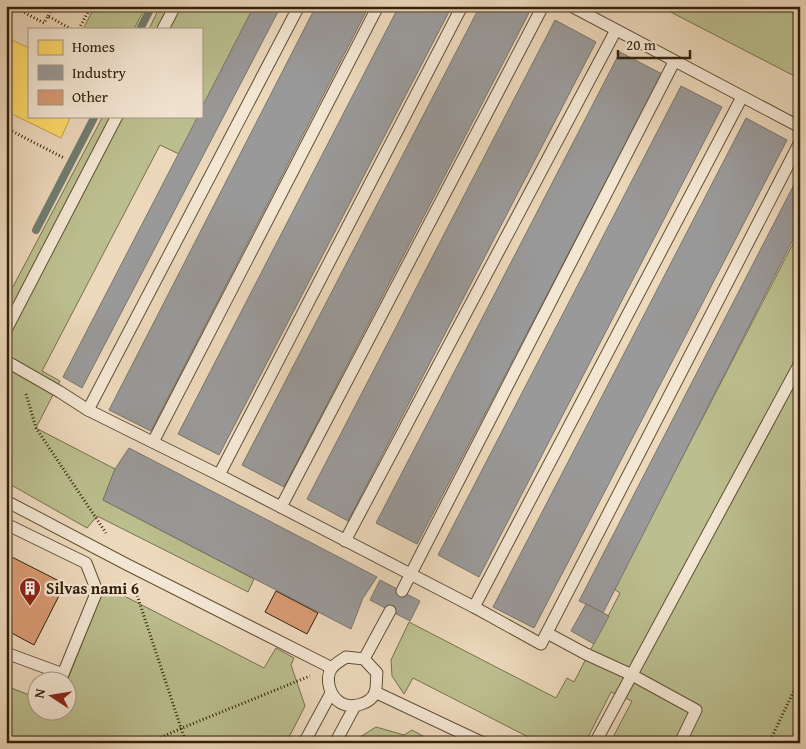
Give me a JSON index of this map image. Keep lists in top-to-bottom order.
{
  "places": {
    "building": ["Silvas nami 6"]
  },
  "legend": ["Homes", "Industry", "Other"],
  "scale_bar": "20 m",
  "north": "left"
}
